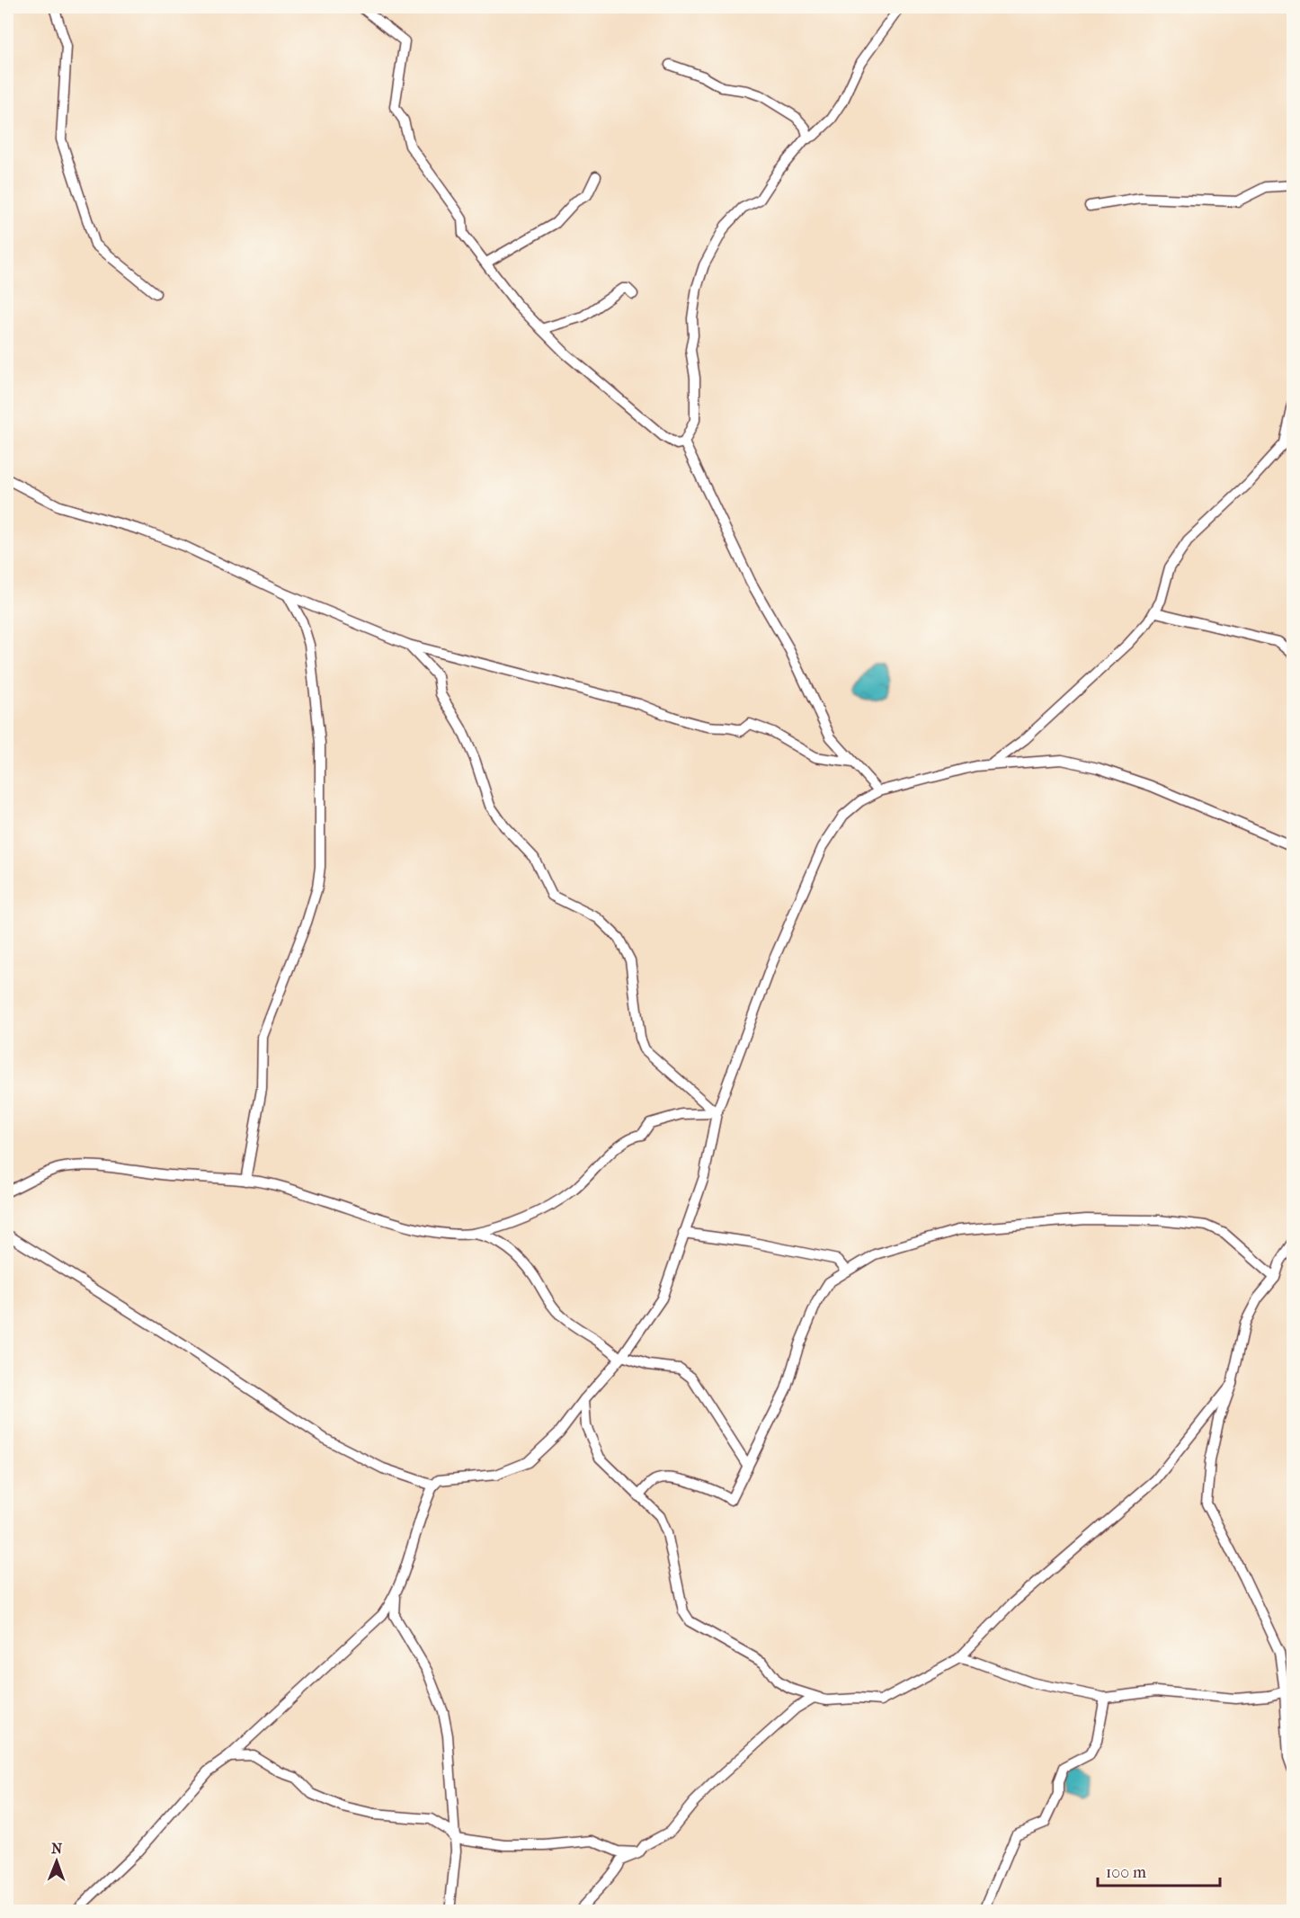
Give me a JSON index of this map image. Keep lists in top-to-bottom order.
{
  "scale_bar": "100 m",
  "north": "top"
}
